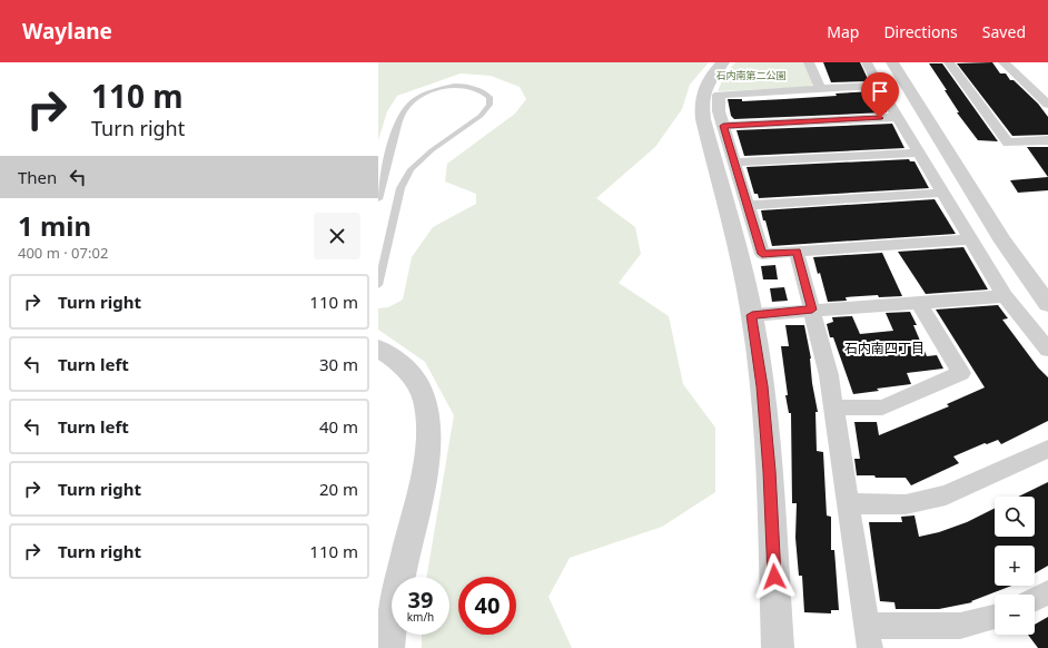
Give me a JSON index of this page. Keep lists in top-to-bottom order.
{
  "districts": ["石内南四丁目"],
  "parks": ["石内南第二公園"],
  "page": {
    "header": "Waylane",
    "nav": ["Map", "Directions", "Saved"],
    "turn": ["110 m", "Turn right"],
    "then": "Then",
    "heading": ["1 min", "400 m · 07:02"],
    "list": [
      {
        "name": "Turn right",
        "value": "110 m"
      },
      {
        "name": "Turn left",
        "value": "30 m"
      },
      {
        "name": "Turn left",
        "value": "40 m"
      },
      {
        "name": "Turn right",
        "value": "20 m"
      },
      {
        "name": "Turn right",
        "value": "110 m"
      }
    ],
    "map_buttons": ["+", "−"],
    "speed": "39 km/h",
    "limit": "40"
  }
}
